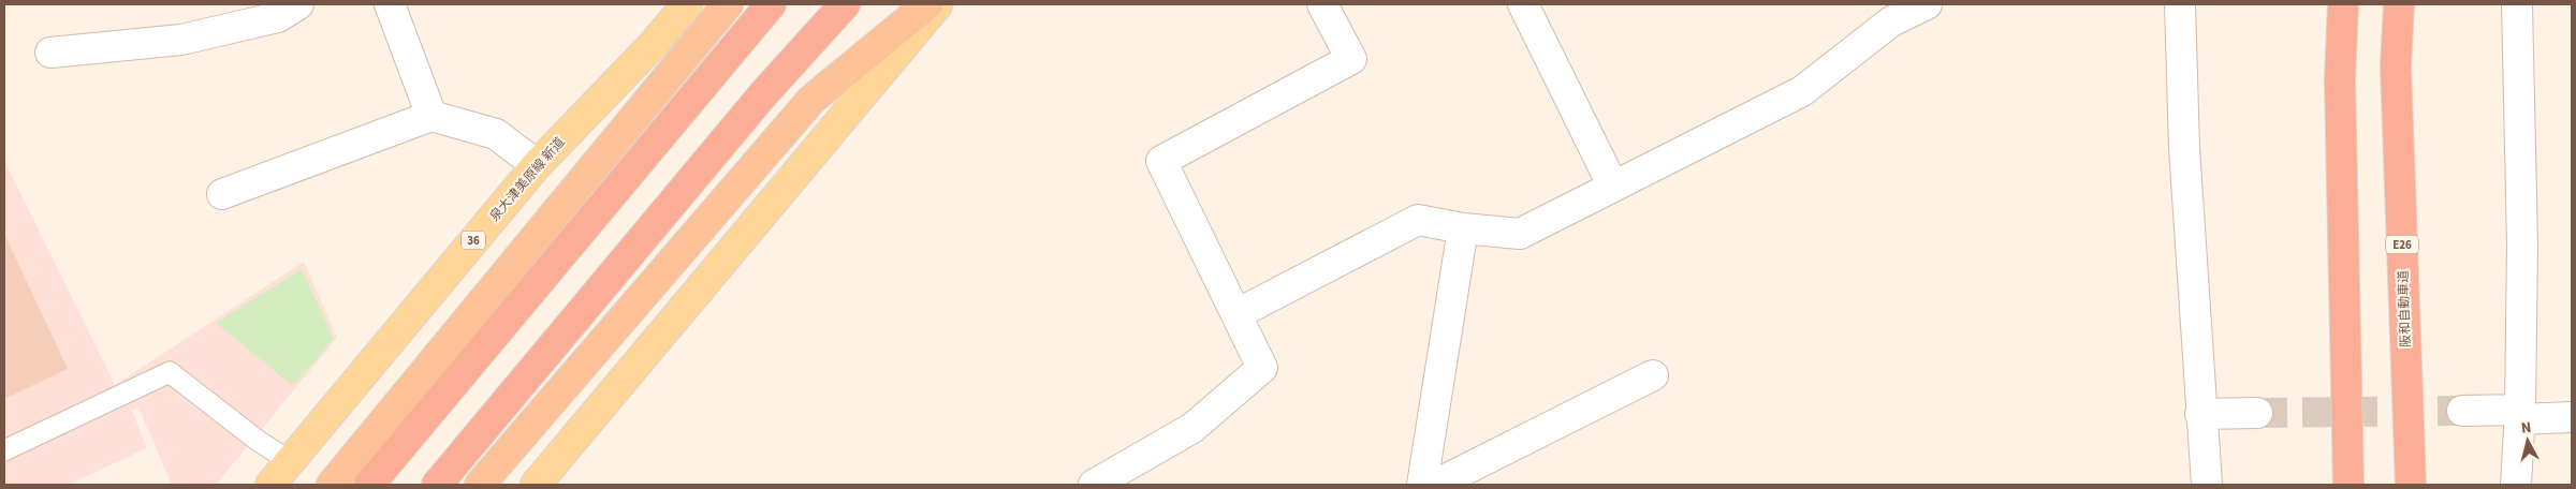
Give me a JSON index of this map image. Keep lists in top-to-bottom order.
{
  "streets": {
    "highway": ["E26", "阪和自動車道"],
    "main road": ["泉大津美原線 新道", "36"]
  },
  "north": "top"
}
